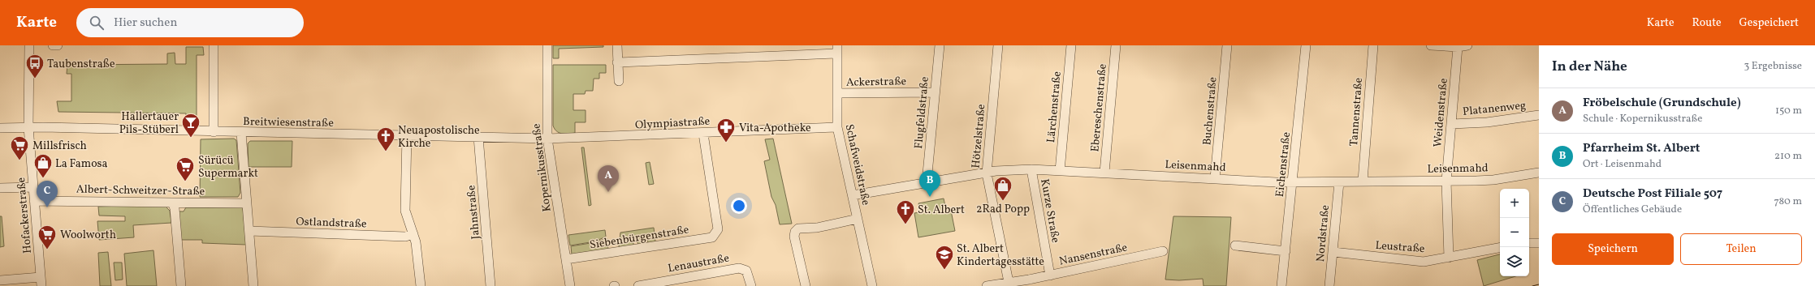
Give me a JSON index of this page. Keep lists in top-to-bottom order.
{
  "streets": {
    "street": [
      "Ackerstraße",
      "Lärchenstraße",
      "Ebereschenstraße",
      "Platanenweg",
      "Buchenstraße",
      "Tannenstraße",
      "Flugfeldstraße",
      "Weidenstraße",
      "Breitwiesenstraße",
      "Olympiastraße",
      "Hötzelstraße",
      "Schafweidstraße",
      "Eichenstraße",
      "Leisenmahd",
      "Kopernikusstraße",
      "Albert-Schweitzer-Straße",
      "Kurze Straße",
      "Jahnstraße",
      "Hofackerstraße",
      "Ostlandstraße",
      "Nordstraße",
      "Siebenbürgenstraße",
      "Leustraße",
      "Nansenstraße",
      "Lenaustraße"
    ]
  },
  "crossings": [
    ["Ackerstraße", "Flugfeldstraße"],
    ["Ackerstraße", "Schafweidstraße"],
    ["Lärchenstraße", "Leisenmahd"],
    ["Ebereschenstraße", "Leisenmahd"],
    ["Platanenweg", "Weidenstraße"],
    ["Buchenstraße", "Leisenmahd"],
    ["Tannenstraße", "Leisenmahd"],
    ["Flugfeldstraße", "Leisenmahd"],
    ["Weidenstraße", "Leisenmahd"],
    ["Weidenstraße", "Leustraße"],
    ["Breitwiesenstraße", "Olympiastraße"],
    ["Breitwiesenstraße", "Kopernikusstraße"],
    ["Breitwiesenstraße", "Jahnstraße"],
    ["Breitwiesenstraße", "Hofackerstraße"],
    ["Olympiastraße", "Schafweidstraße"],
    ["Olympiastraße", "Kopernikusstraße"],
    ["Olympiastraße", "Siebenbürgenstraße"],
    ["Hötzelstraße", "Leisenmahd"],
    ["Hötzelstraße", "Nansenstraße"],
    ["Schafweidstraße", "Leisenmahd"],
    ["Eichenstraße", "Leisenmahd"],
    ["Leisenmahd", "Kurze Straße"],
    ["Leisenmahd", "Nordstraße"],
    ["Kopernikusstraße", "Siebenbürgenstraße"],
    ["Albert-Schweitzer-Straße", "Hofackerstraße"],
    ["Kurze Straße", "Nansenstraße"],
    ["Nordstraße", "Leustraße"]
  ],
  "places": {
    "bus stop": ["Taubenstraße"],
    "bar": ["Hallertauer Pils-Stüberl"],
    "pharmacy": ["Vita-Apotheke"],
    "church": ["Neuapostolische Kirche", "St. Albert"],
    "supermarket": ["Millsfrisch", "Sürücü Supermarkt", "Woolworth"],
    "shop": ["La Famosa", "2Rad Popp"],
    "school or university": ["St. Albert Kindertagesstätte"]
  },
  "page": {
    "header": "Karte",
    "search": "Hier suchen",
    "nav": ["Karte", "Route", "Gespeichert"],
    "heading": ["In der Nähe", "3 Ergebnisse"],
    "list": [
      {
        "mark": "A",
        "name": "Fröbelschule (Grundschule)",
        "note": "Schule · Kopernikusstraße",
        "value": "150 m"
      },
      {
        "mark": "B",
        "name": "Pfarrheim St. Albert",
        "note": "Ort · Leisenmahd",
        "value": "210 m"
      },
      {
        "mark": "C",
        "name": "Deutsche Post Filiale 507",
        "note": "Öffentliches Gebäude",
        "value": "780 m"
      }
    ],
    "pins": ["A", "B", "C"],
    "map_buttons": ["+", "−"],
    "buttons": ["Speichern", "Teilen"]
  }
}
